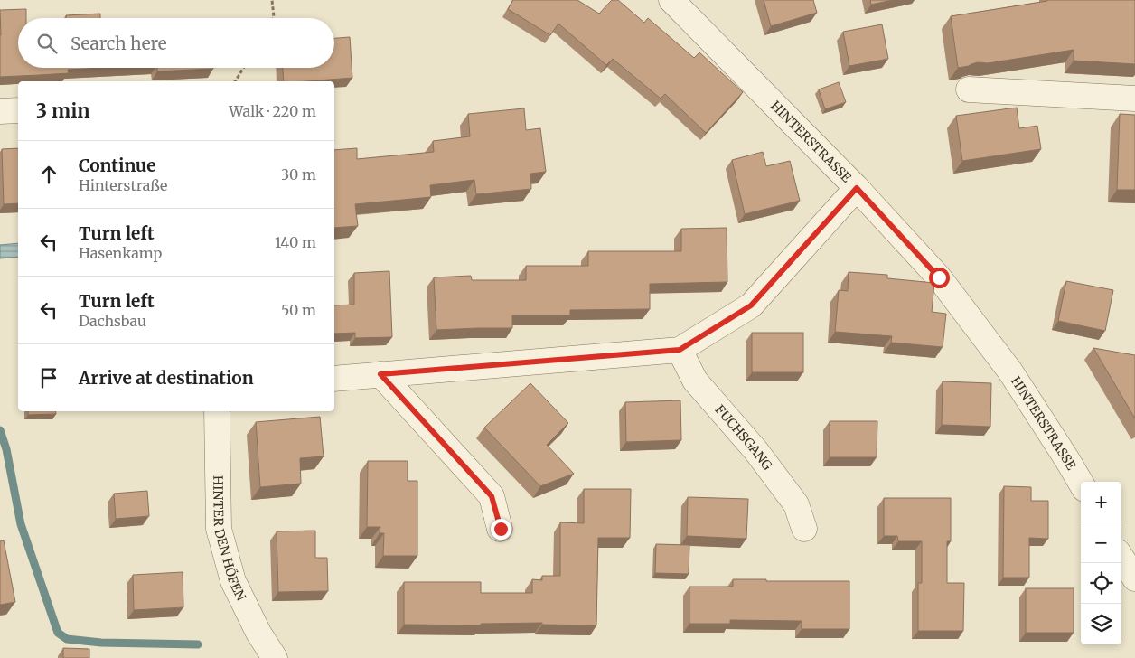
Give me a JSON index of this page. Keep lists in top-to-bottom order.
{
  "streets": {
    "street": ["HINTERSTRASSE", "FUCHSGANG", "HINTER DEN HÖFEN"]
  },
  "page": {
    "search": "Search here",
    "heading": ["3 min", "Walk · 220 m"],
    "list": [
      ["Continue", "Hinterstraße", "30 m"],
      ["Turn left", "Hasenkamp", "140 m"],
      ["Turn left", "Dachsbau", "50 m"],
      "Arrive at destination"
    ],
    "map_buttons": ["+", "−"]
  }
}
